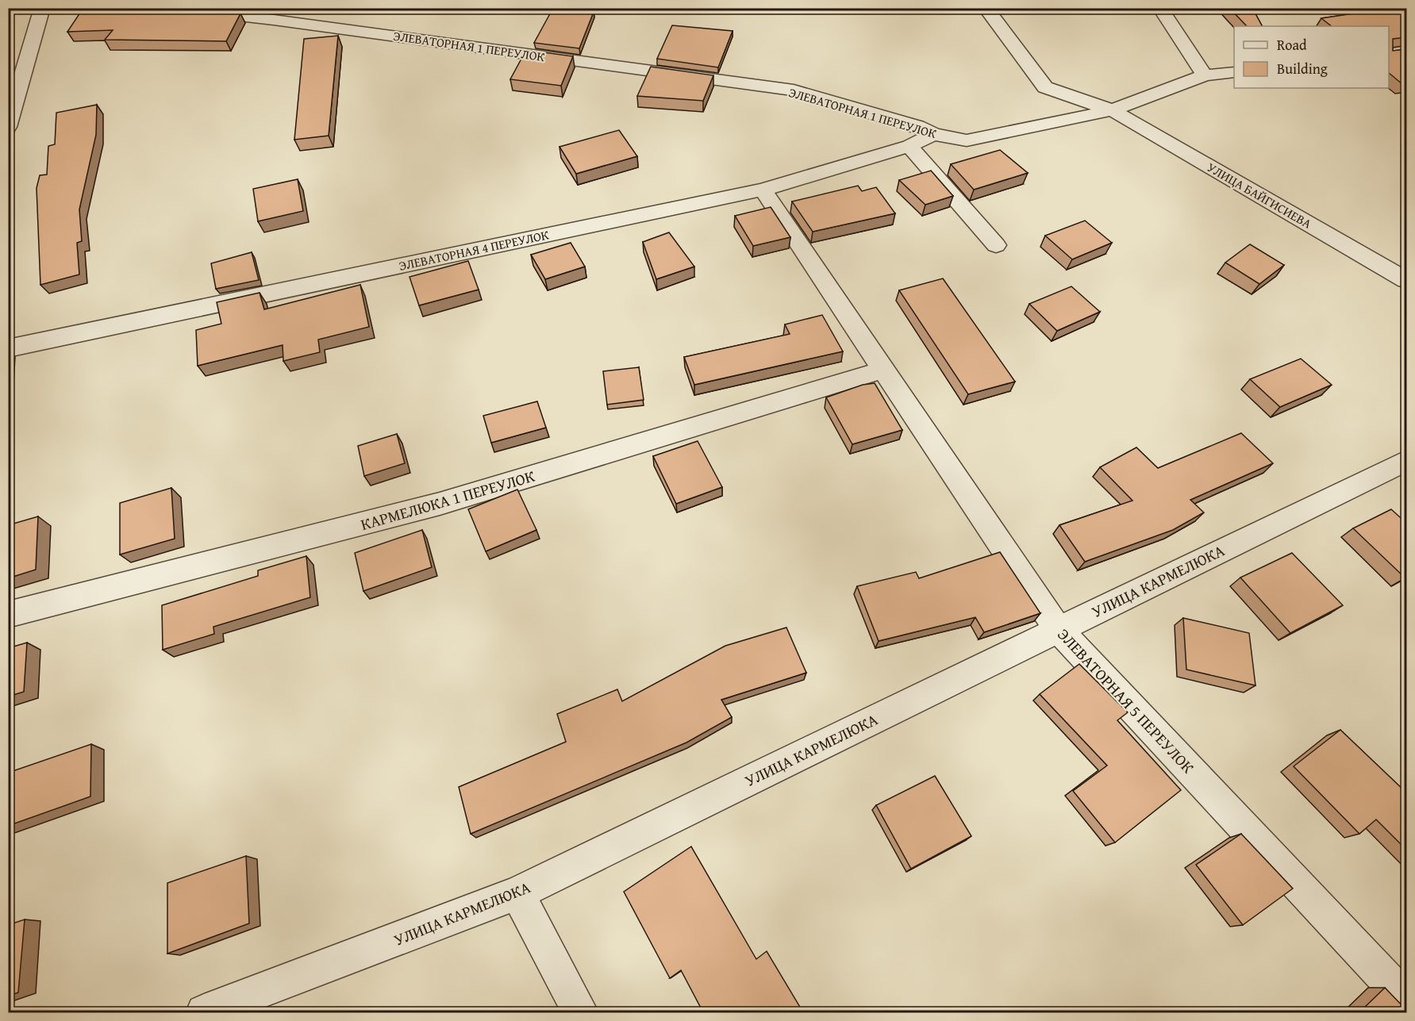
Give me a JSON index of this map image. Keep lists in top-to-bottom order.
{
  "streets": {
    "street": [
      "ЭЛЕВАТОРНАЯ 1 ПЕРЕУЛОК",
      "УЛИЦА БАЙГИСИЕВА",
      "ЭЛЕВАТОРНАЯ 4 ПЕРЕУЛОК",
      "КАРМЕЛЮКА 1 ПЕРЕУЛОК",
      "УЛИЦА КАРМЕЛЮКА",
      "ЭЛЕВАТОРНАЯ 5 ПЕРЕУЛОК"
    ]
  },
  "crossings": [
    ["ЭЛЕВАТОРНАЯ 1 ПЕРЕУЛОК", "УЛИЦА БАЙГИСИЕВА"],
    ["ЭЛЕВАТОРНАЯ 1 ПЕРЕУЛОК", "ЭЛЕВАТОРНАЯ 4 ПЕРЕУЛОК"],
    ["ЭЛЕВАТОРНАЯ 4 ПЕРЕУЛОК", "ЭЛЕВАТОРНАЯ 5 ПЕРЕУЛОК"],
    ["КАРМЕЛЮКА 1 ПЕРЕУЛОК", "ЭЛЕВАТОРНАЯ 5 ПЕРЕУЛОК"],
    ["УЛИЦА КАРМЕЛЮКА", "ЭЛЕВАТОРНАЯ 5 ПЕРЕУЛОК"]
  ],
  "legend": ["Road", "Building"]
}
